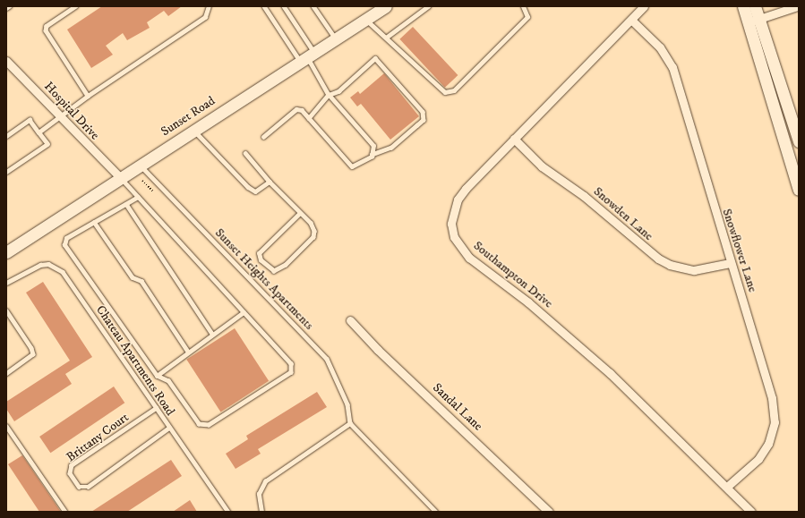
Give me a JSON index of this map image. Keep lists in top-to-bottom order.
{
  "streets": {
    "street": [
      "Hospital Drive",
      "Sunset Road",
      "Snowden Lane",
      "Snowflower Lane",
      "Southampton Drive",
      "Sandal Lane"
    ],
    "lane": ["Sunset Heights Apartments", "Chateau Apartments Road", "Brittany Court"]
  },
  "crossings": [
    ["Hospital Drive", "Sunset Road"],
    ["Sunset Road", "Sunset Heights Apartments"],
    ["Snowden Lane", "Snowflower Lane"],
    ["Snowden Lane", "Southampton Drive"],
    ["Snowflower Lane", "Southampton Drive"],
    ["Chateau Apartments Road", "Brittany Court"]
  ]
}
